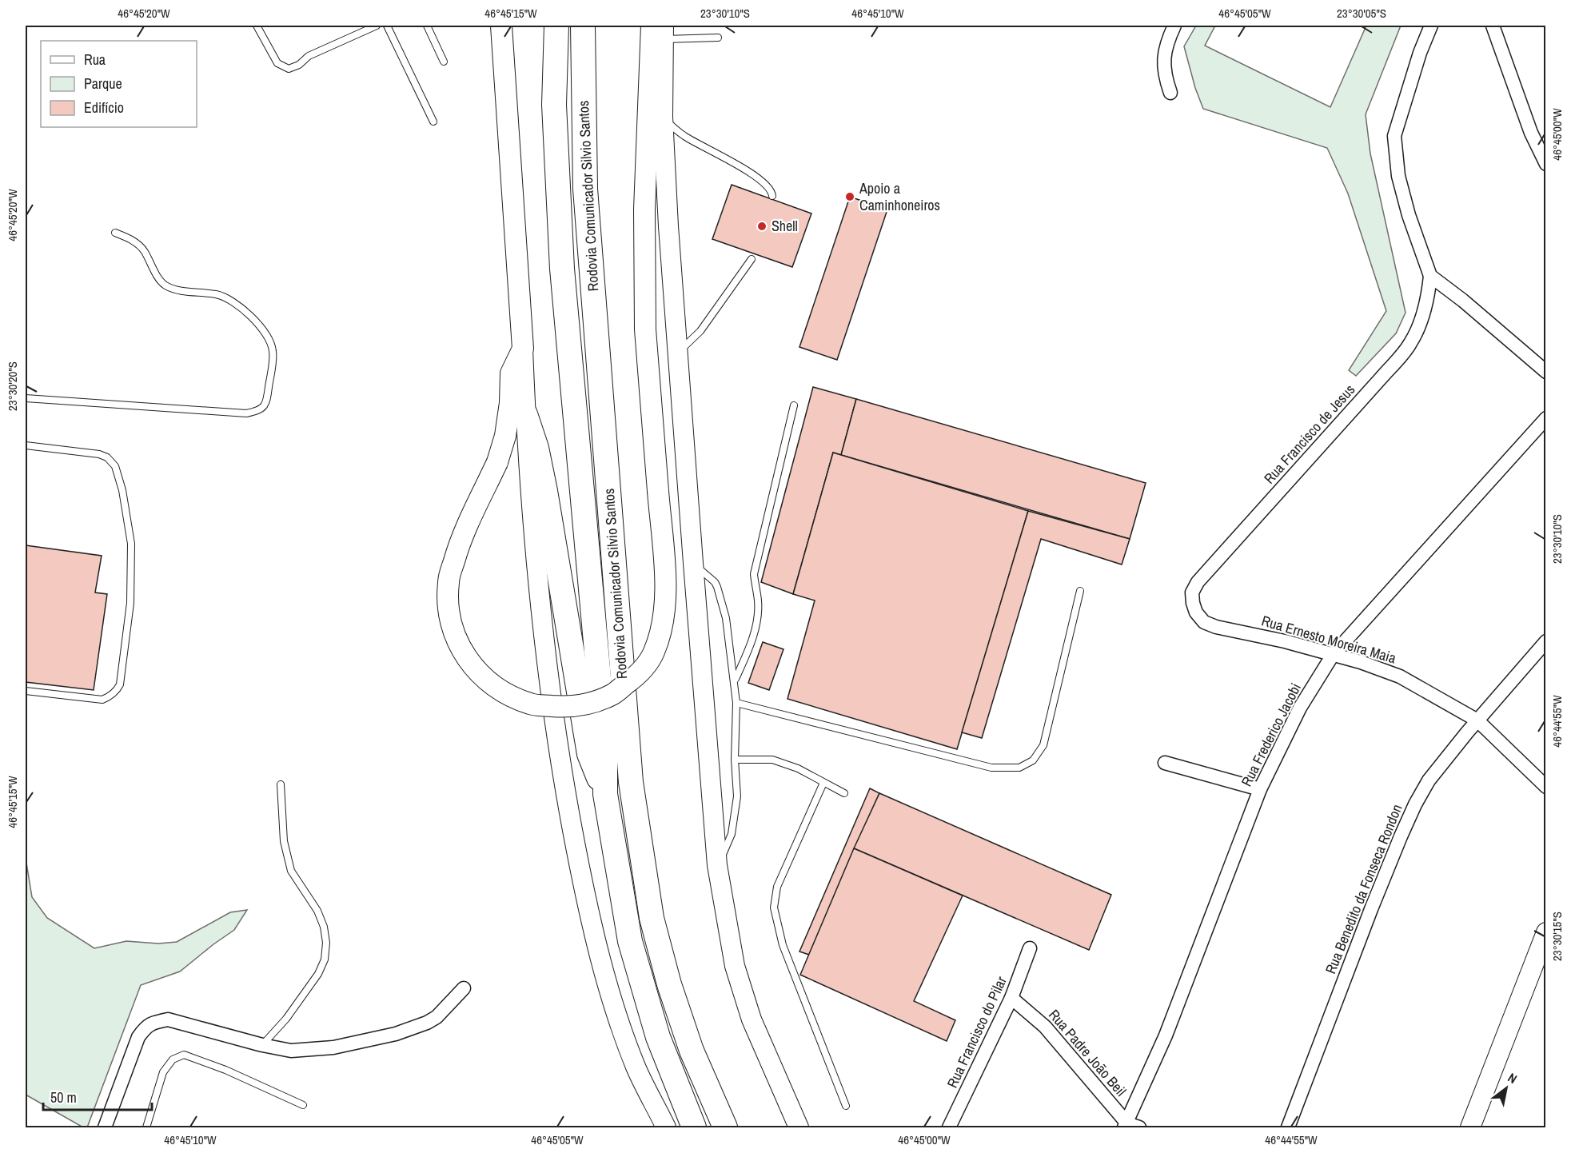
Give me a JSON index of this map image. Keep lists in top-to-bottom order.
{
  "streets": {
    "highway": ["Rodovia Comunicador Silvio Santos"],
    "street": [
      "Rua Francisco de Jesus",
      "Rua Ernesto Moreira Maia",
      "Rua Frederico Jacobi",
      "Rua Benedito da Fonseca Rondon",
      "Rua Francisco do Pilar",
      "Rua Padre João Beil"
    ]
  },
  "crossings": [
    ["Rua Francisco de Jesus", "Rua Ernesto Moreira Maia"],
    ["Rua Ernesto Moreira Maia", "Rua Frederico Jacobi"],
    ["Rua Ernesto Moreira Maia", "Rua Benedito da Fonseca Rondon"],
    ["Rua Frederico Jacobi", "Rua Padre João Beil"],
    ["Rua Francisco do Pilar", "Rua Padre João Beil"]
  ],
  "places": ["Apoio a Caminhoneiros", "Shell"],
  "legend": ["Rua", "Parque", "Edifício"],
  "scale_bar": "50 m",
  "north": "top right",
  "coordinates": [
    "46°45'20\"W",
    "46°45'15\"W",
    "23°30'10\"S",
    "46°45'10\"W",
    "46°45'05\"W",
    "23°30'05\"S",
    "46°45'00\"W",
    "23°30'20\"S",
    "46°44'55\"W",
    "23°30'15\"S"
  ]
}
